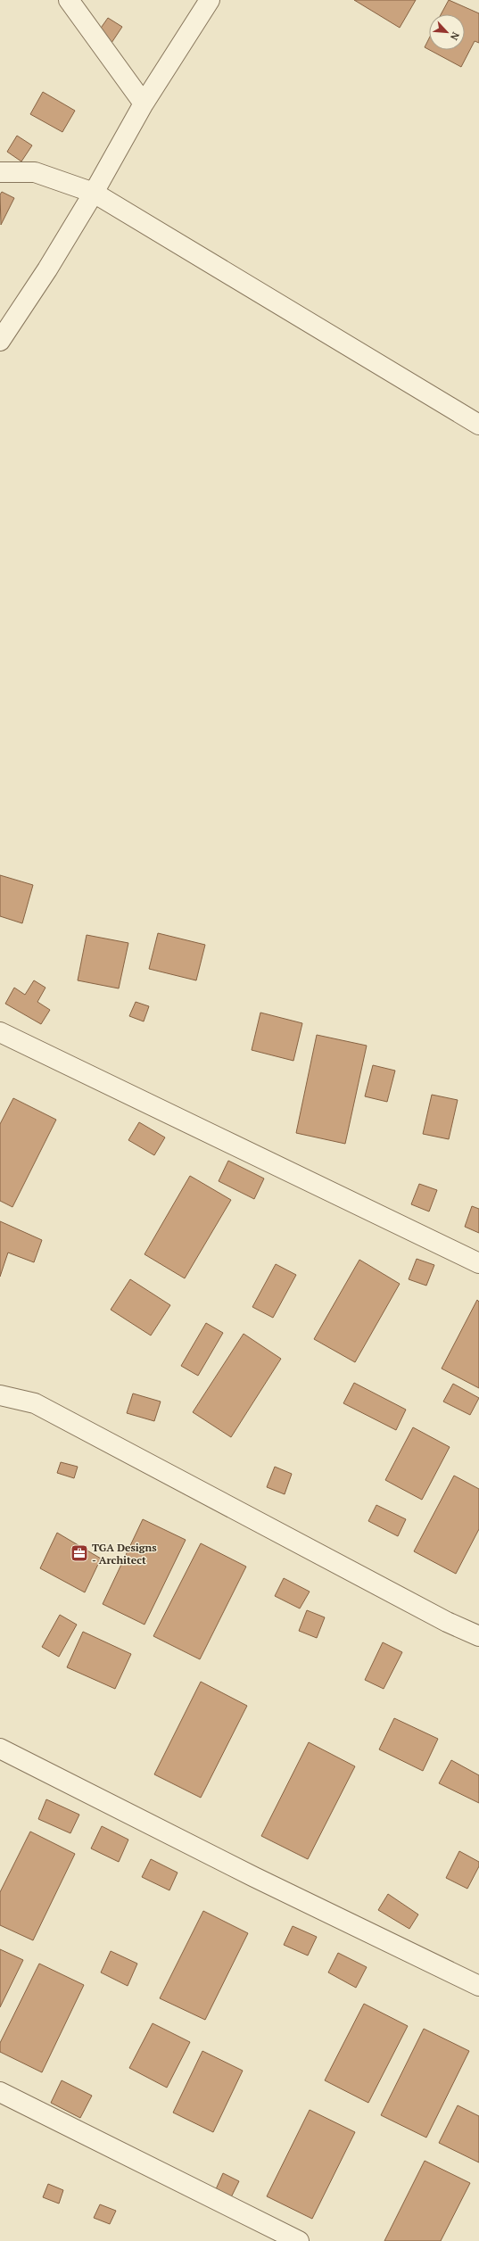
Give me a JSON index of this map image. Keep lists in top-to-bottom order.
{
  "places": {
    "office": ["TGA Designs - Architect"]
  },
  "north": "bottom right"
}
